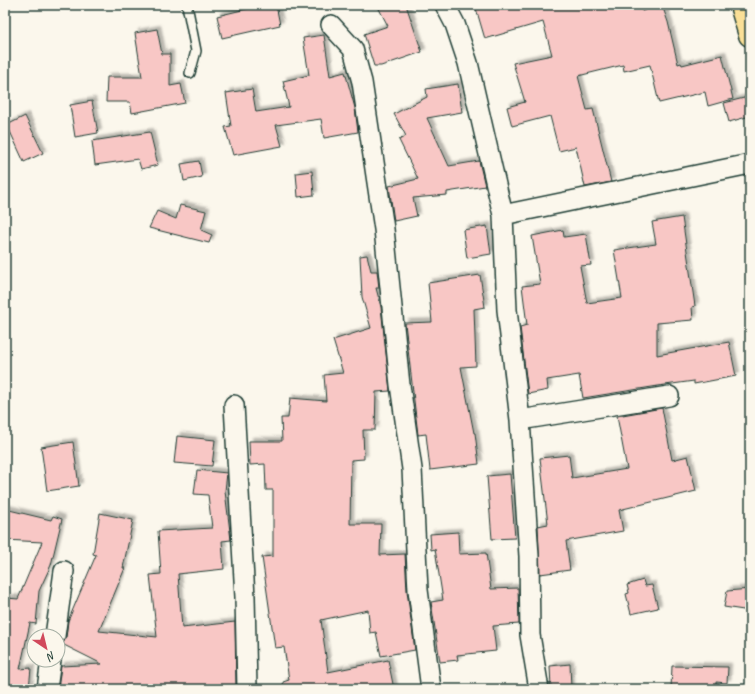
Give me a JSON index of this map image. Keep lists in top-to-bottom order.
{
  "north": "bottom right"
}
